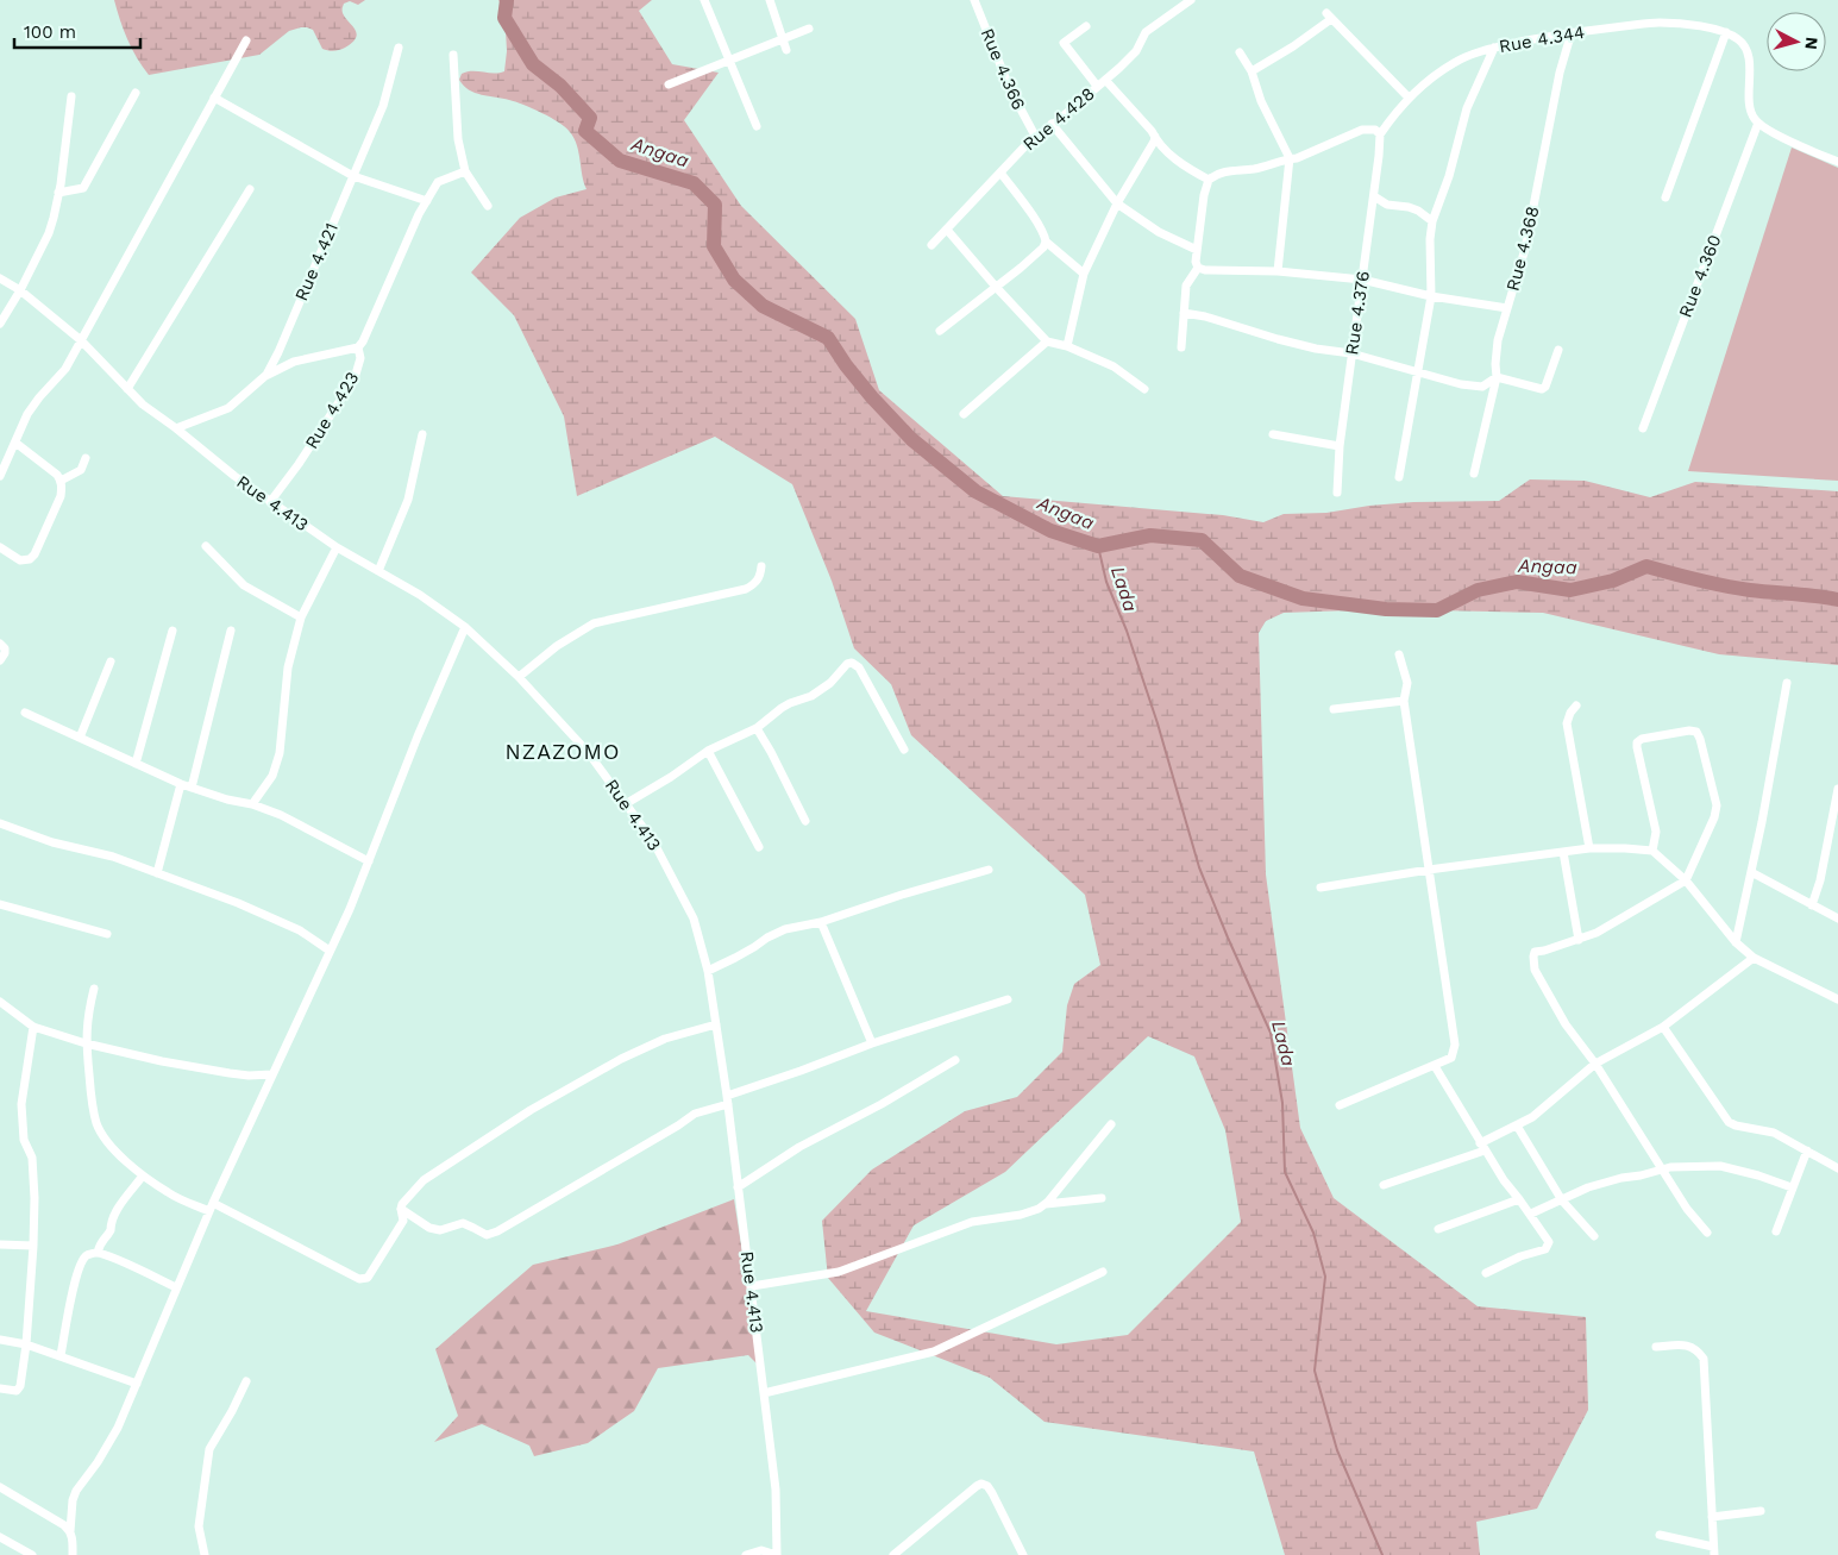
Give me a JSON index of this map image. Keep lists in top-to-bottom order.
{
  "streets": {
    "street": [
      "Rue 4.344",
      "Rue 4.366",
      "Rue 4.428",
      "Rue 4.368",
      "Rue 4.421",
      "Rue 4.360",
      "Rue 4.376",
      "Rue 4.423",
      "Rue 4.413"
    ]
  },
  "crossings": [
    ["Rue 4.344", "Rue 4.368"],
    ["Rue 4.344", "Rue 4.376"],
    ["Rue 4.366", "Rue 4.428"],
    ["Rue 4.421", "Rue 4.413"],
    ["Rue 4.423", "Rue 4.413"]
  ],
  "districts": ["NZAZOMO"],
  "water": ["Angaa", "Lada"],
  "scale_bar": "100 m",
  "north": "right"
}
